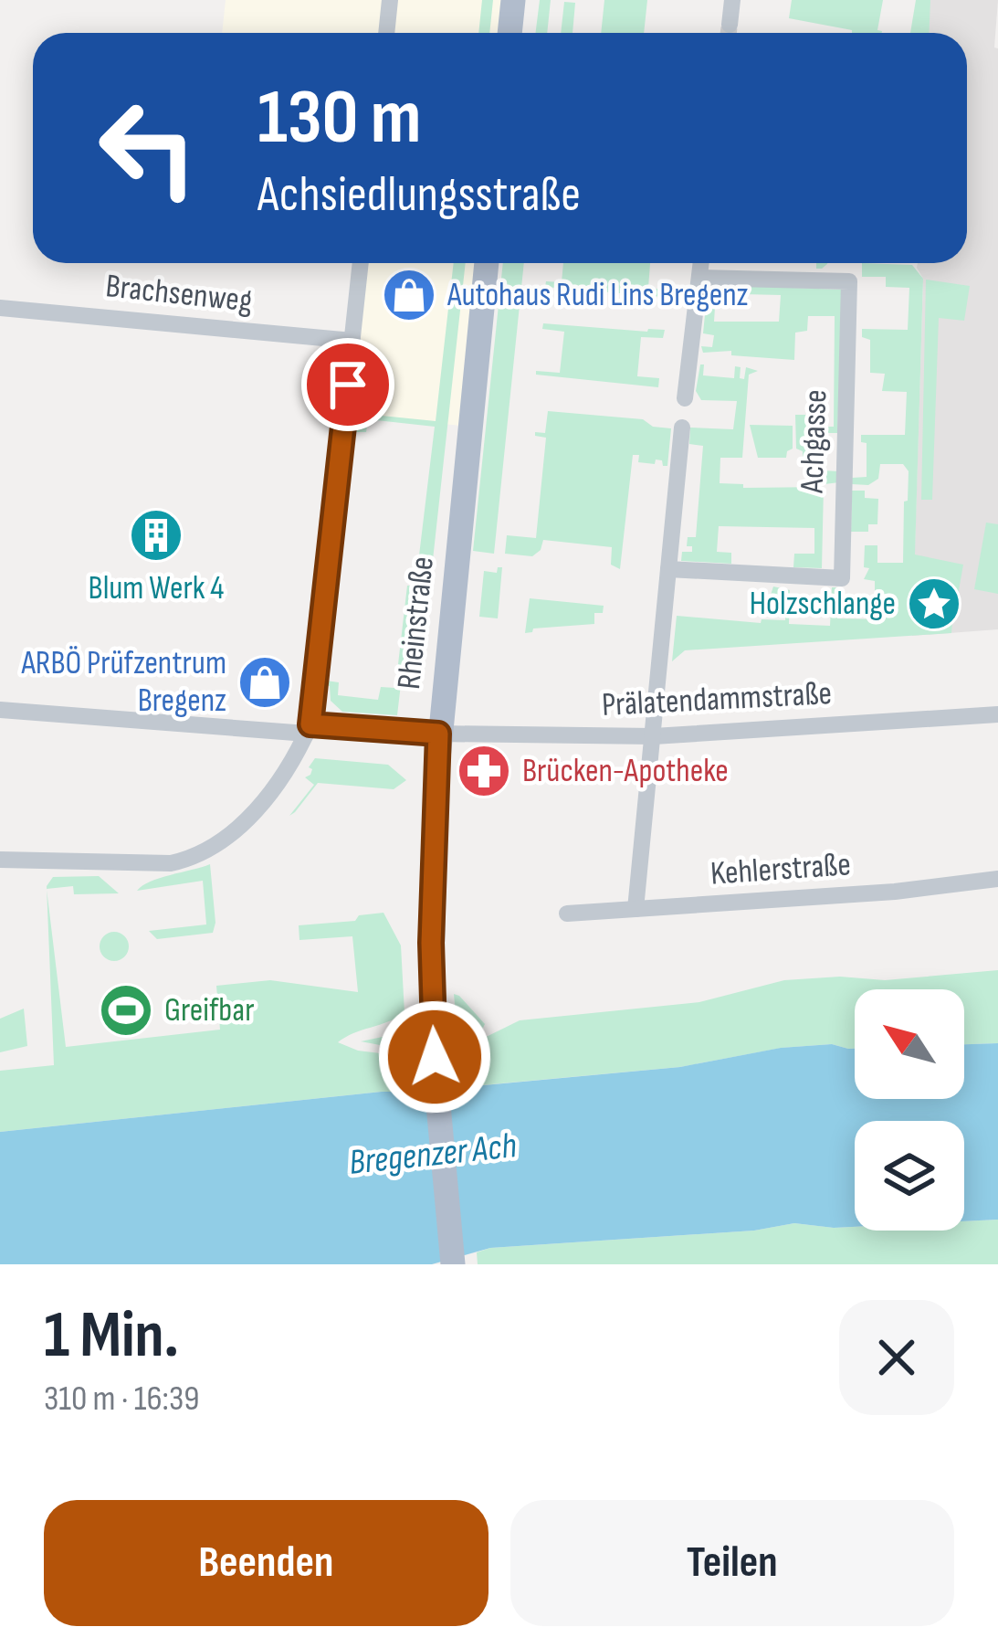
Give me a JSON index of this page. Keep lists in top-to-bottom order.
{
  "streets": {
    "main road": ["Rheinstraße"],
    "street": [
      "Brachsenweg",
      "Achgasse",
      "Prälatendammstraße",
      "Kehlerstraße"
    ]
  },
  "crossings": [
    ["Rheinstraße", "Prälatendammstraße"]
  ],
  "water": ["Bregenzer Ach"],
  "places": {
    "shop": ["Autohaus Rudi Lins Bregenz", "ARBÖ Prüfzentrum Bregenz"],
    "building": ["Blum Werk 4"],
    "place": ["Holzschlange"],
    "pharmacy": ["Brücken-Apotheke"],
    "sports": ["Greifbar"]
  },
  "north": "top left",
  "page": {
    "turn": ["130 m", "Achsiedlungsstraße"],
    "heading": ["1 Min.", "310 m · 16:39"],
    "buttons": ["Beenden", "Teilen"]
  }
}
